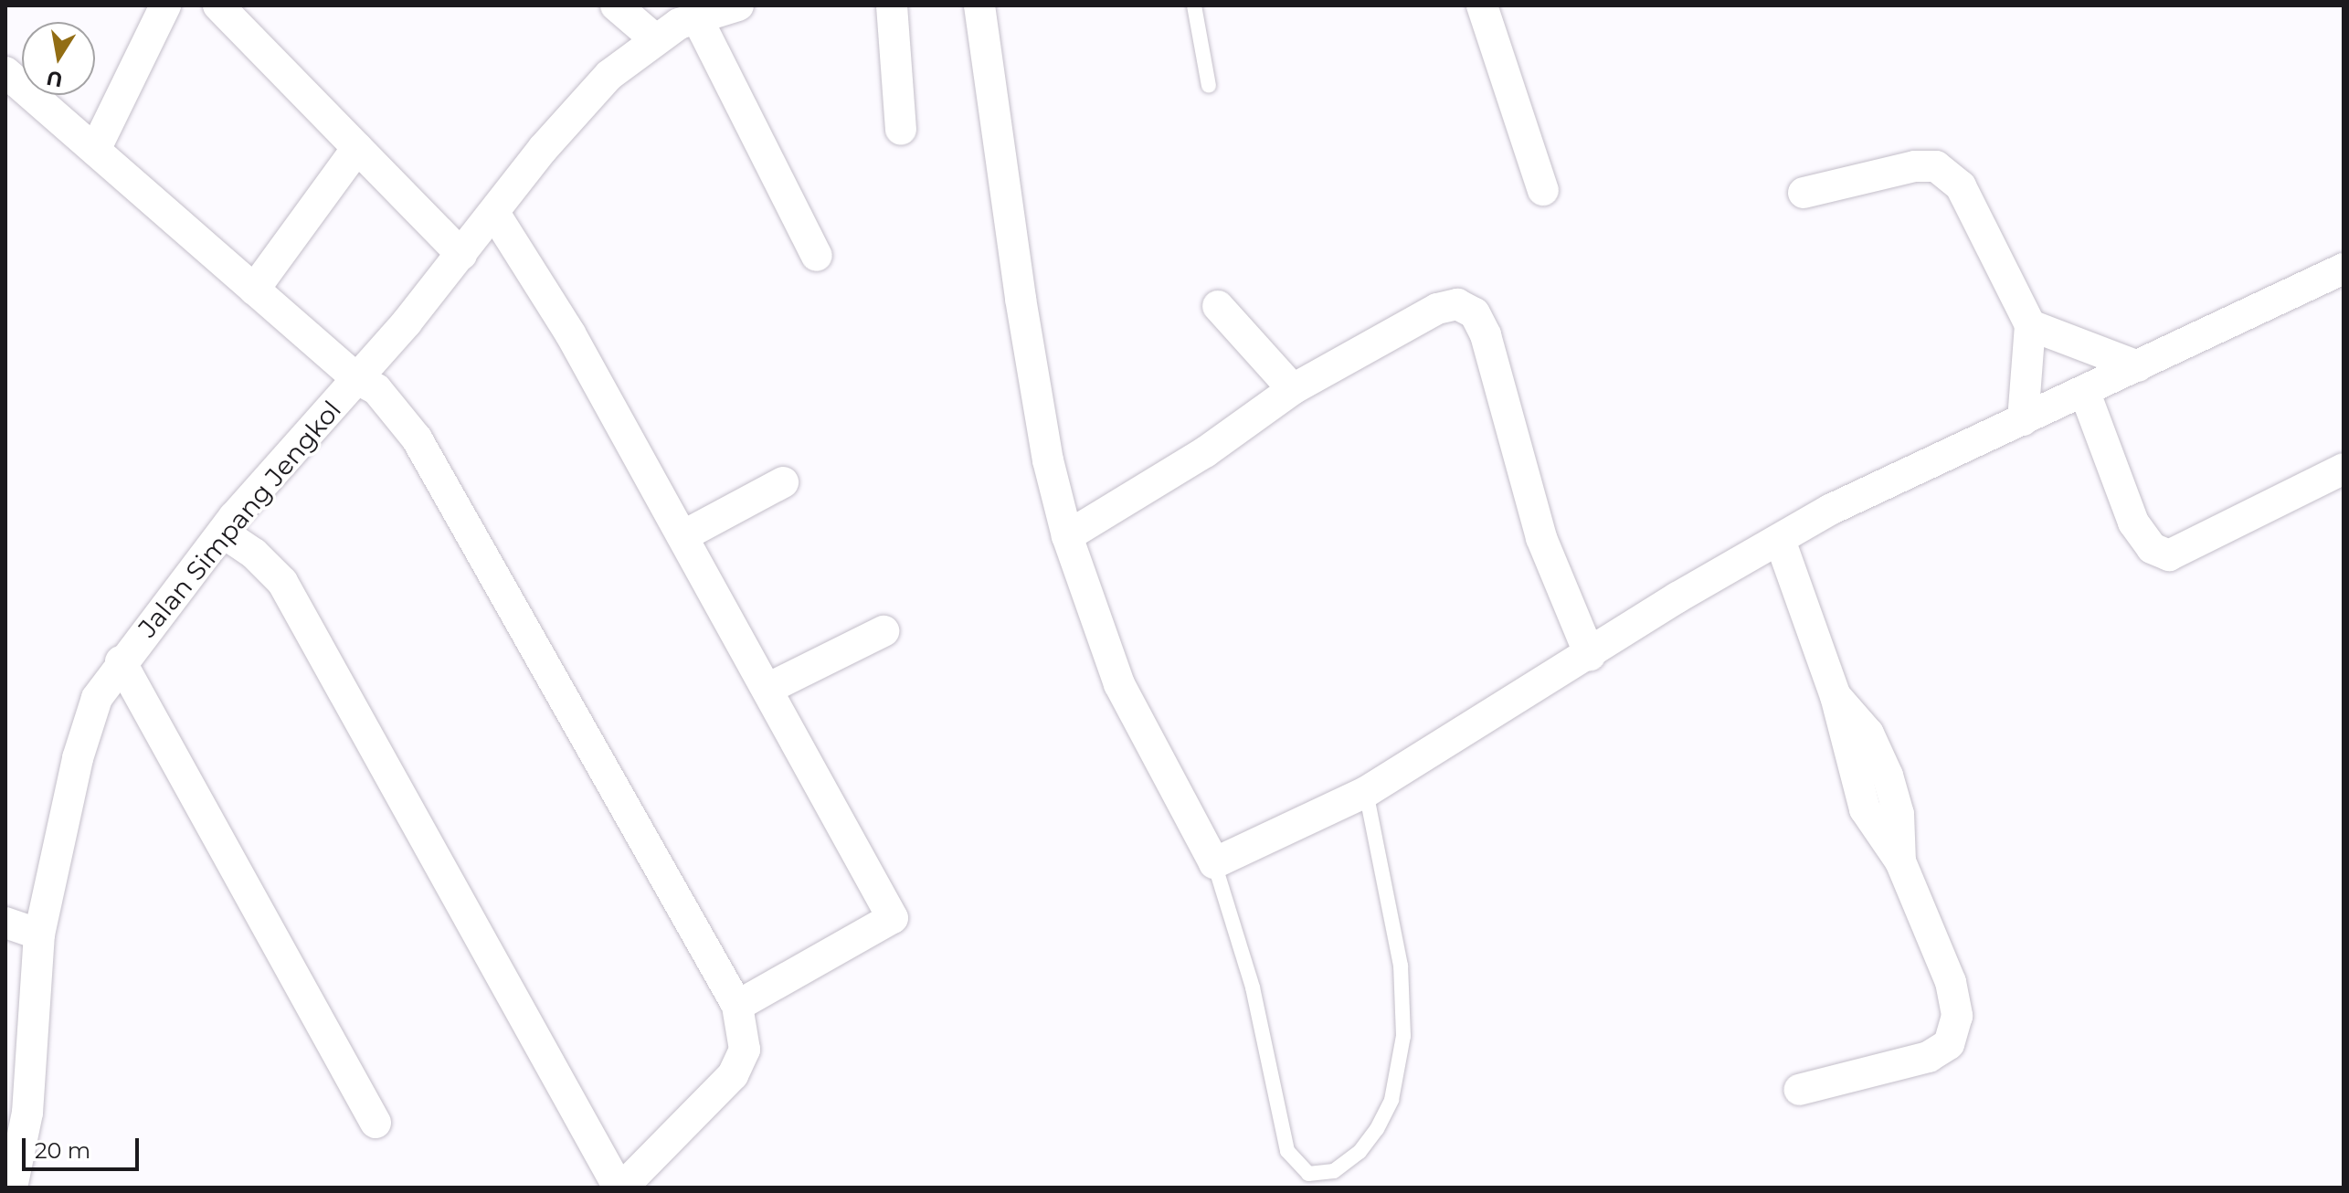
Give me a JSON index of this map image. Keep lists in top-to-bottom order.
{
  "streets": {
    "street": ["Jalan Simpang Jengkol"]
  },
  "scale_bar": "20 m",
  "north": "bottom"
}
